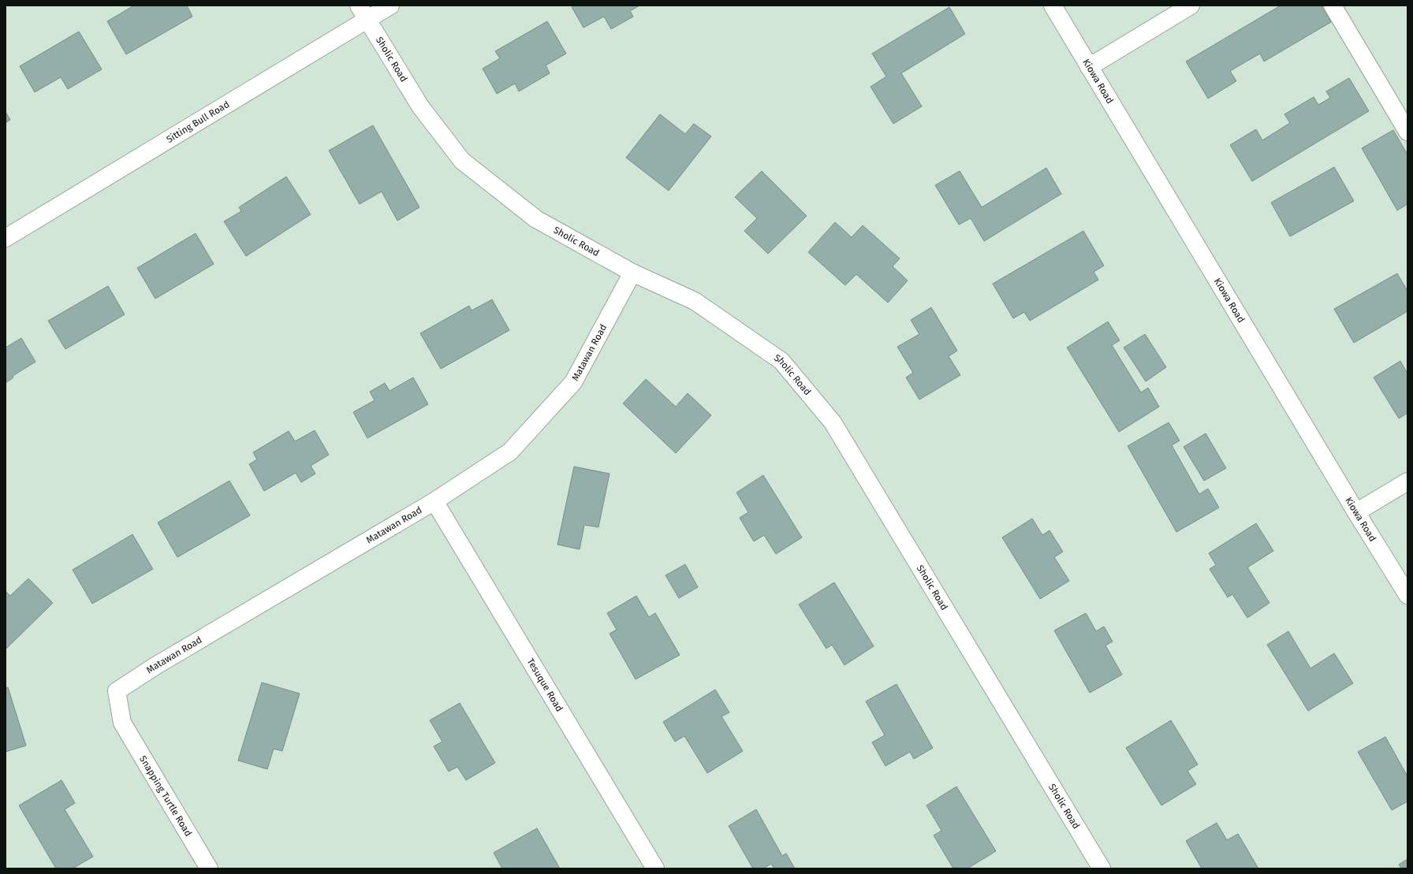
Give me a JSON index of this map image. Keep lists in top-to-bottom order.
{
  "streets": {
    "street": [
      "Sholic Road",
      "Kiowa Road",
      "Sitting Bull Road",
      "Matawan Road",
      "Tesuque Road",
      "Snapping Turtle Road"
    ]
  },
  "crossings": [
    ["Sholic Road", "Sitting Bull Road"],
    ["Sholic Road", "Matawan Road"],
    ["Matawan Road", "Tesuque Road"],
    ["Matawan Road", "Snapping Turtle Road"]
  ]
}
